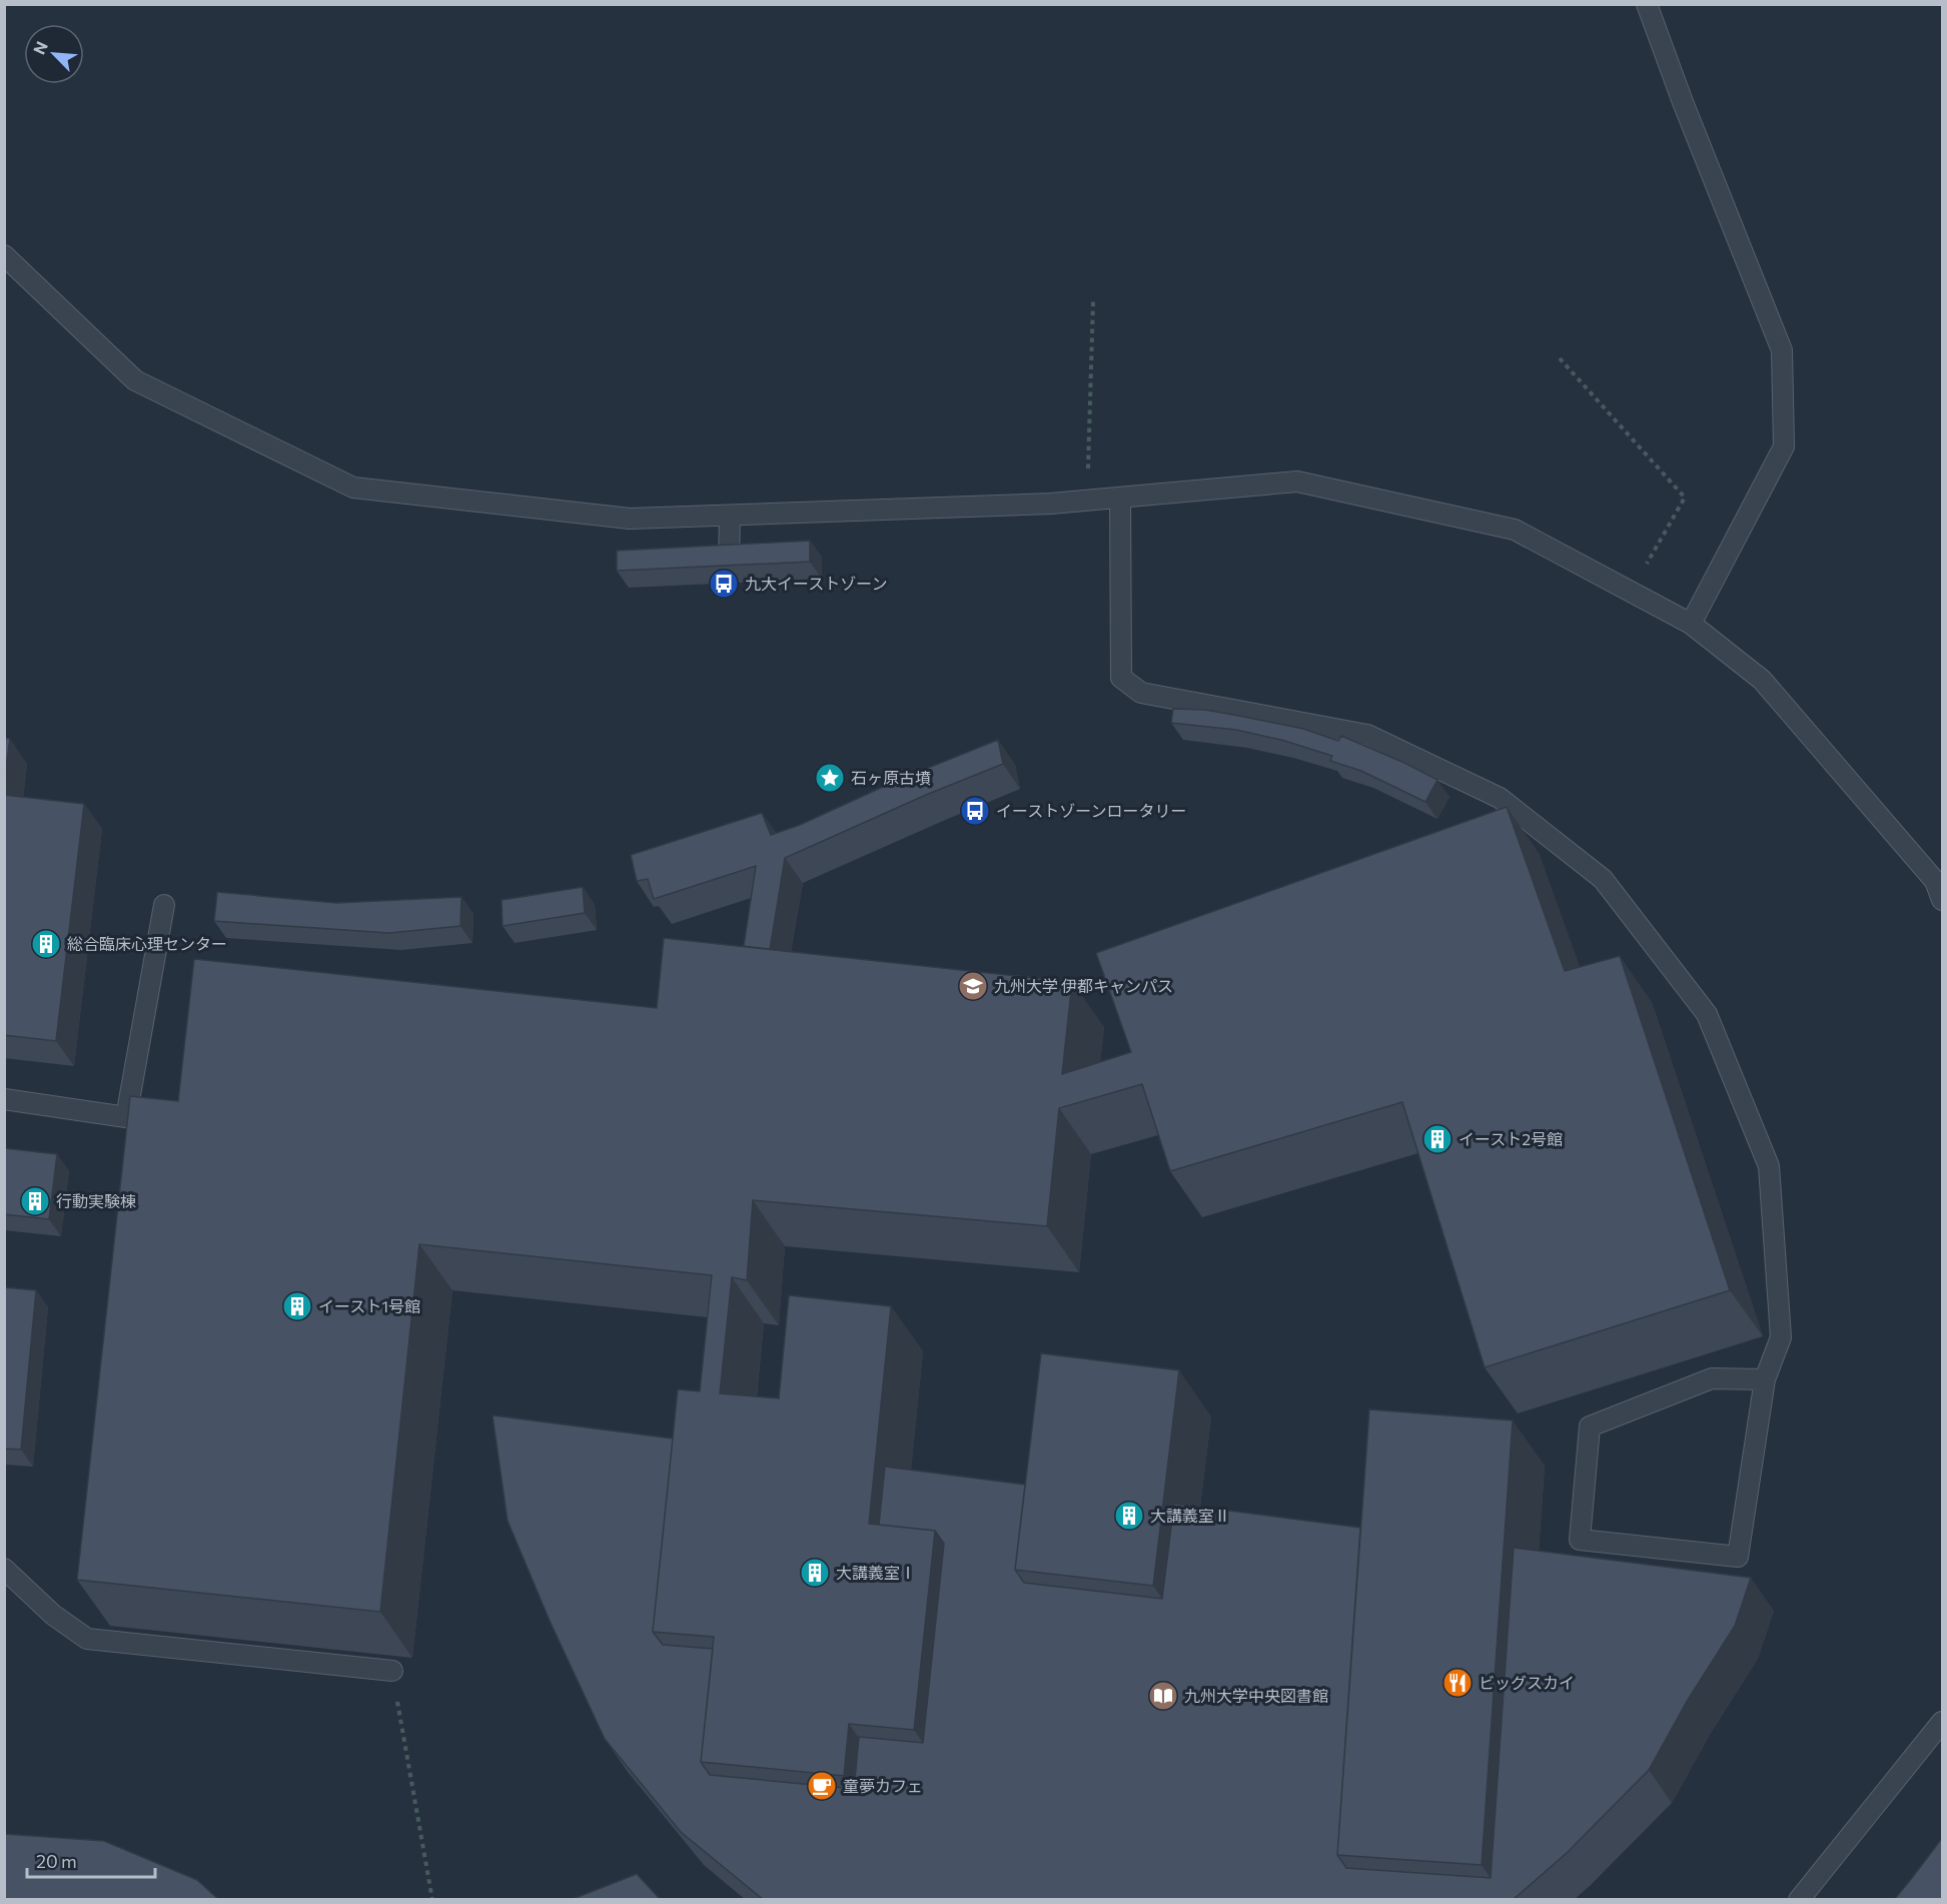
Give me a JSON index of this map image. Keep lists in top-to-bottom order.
{
  "places": {
    "bus stop": ["九大イーストゾーン", "イーストゾーンロータリー"],
    "place": ["石ヶ原古墳"],
    "building": [
      "総合臨床心理センター",
      "イースト2号館",
      "行動実験棟",
      "イースト1号館",
      "大講義室Ⅱ",
      "大講義室Ⅰ"
    ],
    "school or university": ["九州大学 伊都キャンパス"],
    "restaurant": ["ビッグスカイ"],
    "library": ["九州大学中央図書館"],
    "cafe": ["童夢カフェ"]
  },
  "scale_bar": "20 m",
  "north": "top left"
}
